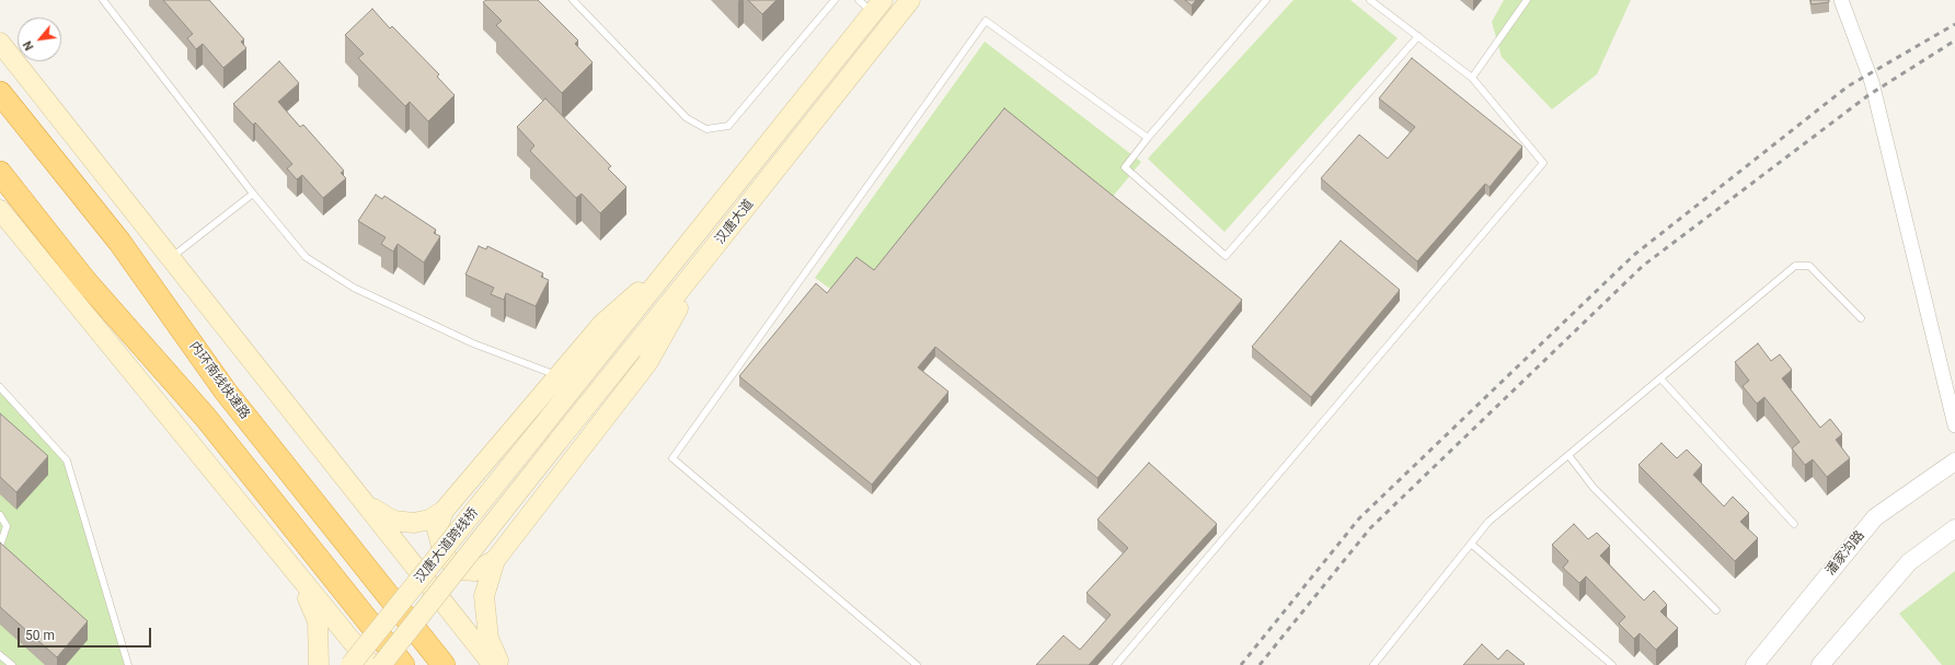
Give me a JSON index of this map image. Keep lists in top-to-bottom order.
{
  "streets": {
    "highway": ["内环南线快速路"],
    "main road": ["汉唐大道", "汉唐大道跨线桥"],
    "street": ["潘家沟路"]
  },
  "crossings": [
    ["汉唐大道", "汉唐大道跨线桥"]
  ],
  "scale_bar": "50 m",
  "north": "bottom left"
}
